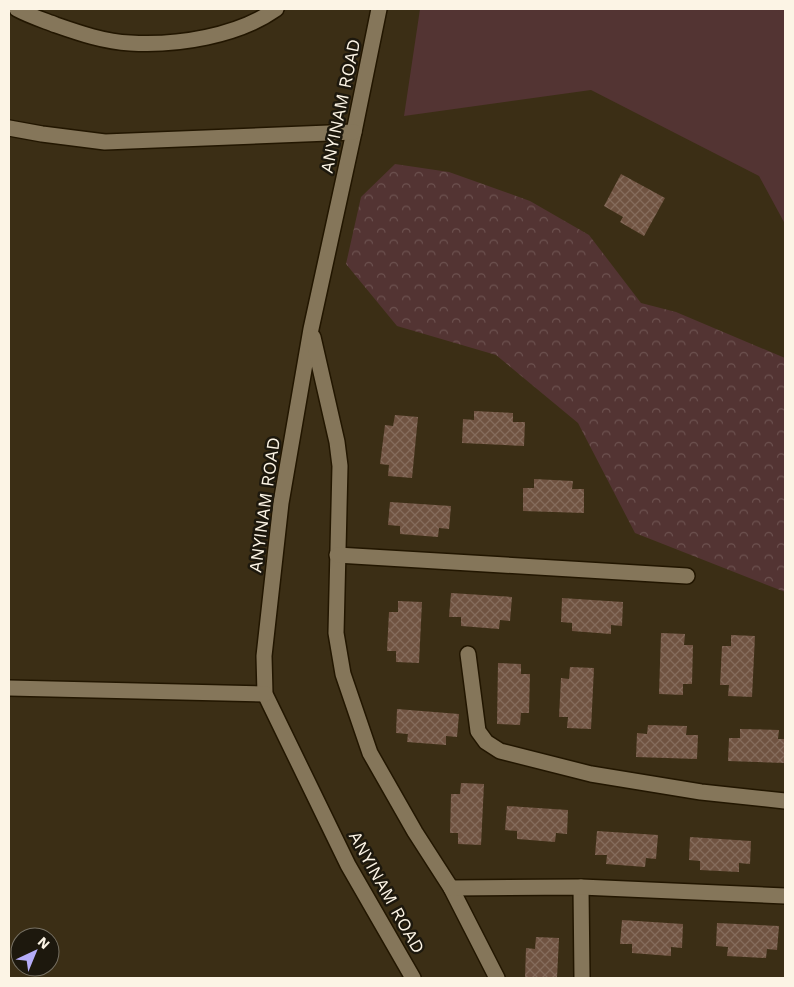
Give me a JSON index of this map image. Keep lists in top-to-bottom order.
{
  "streets": {
    "street": ["ANYINAM ROAD"]
  },
  "north": "top right"
}
